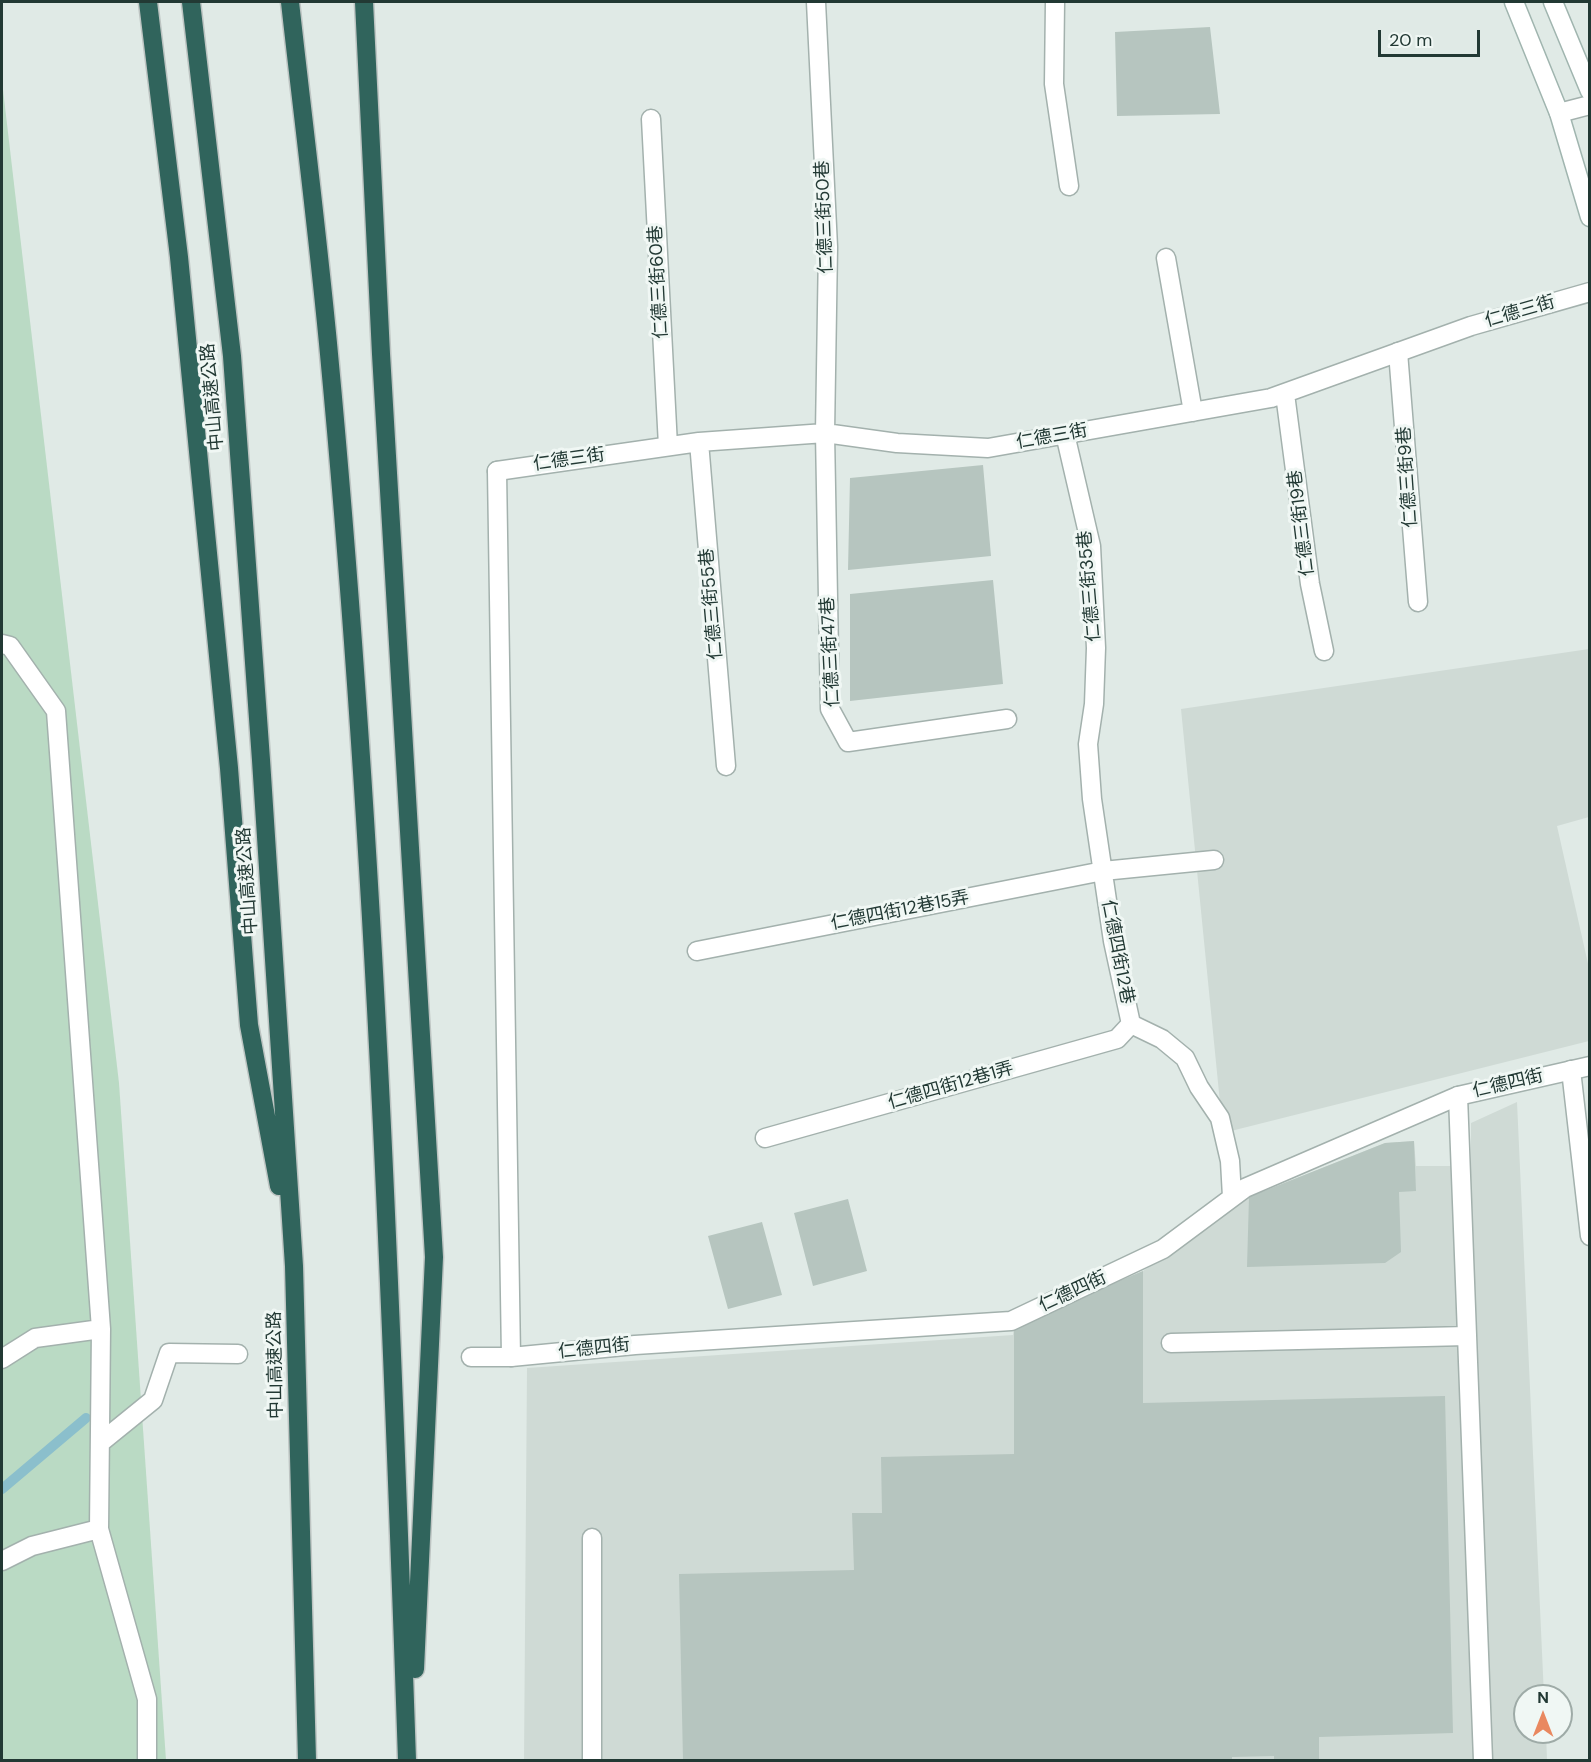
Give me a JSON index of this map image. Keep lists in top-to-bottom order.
{
  "streets": {
    "highway": ["中山高速公路"],
    "street": [
      "仁德三街50巷",
      "仁德三街60巷",
      "仁德三街",
      "仁德三街9巷",
      "仁德三街19巷",
      "仁德三街35巷",
      "仁德三街55巷",
      "仁德三街47巷",
      "仁德四街12巷15弄",
      "仁德四街12巷",
      "仁德四街",
      "仁德四街12巷1弄"
    ]
  },
  "crossings": [
    ["仁德三街50巷", "仁德三街"],
    ["仁德三街50巷", "仁德三街47巷"],
    ["仁德三街60巷", "仁德三街"],
    ["仁德三街", "仁德三街9巷"],
    ["仁德三街", "仁德三街19巷"],
    ["仁德三街", "仁德三街35巷"],
    ["仁德三街", "仁德三街55巷"],
    ["仁德三街", "仁德三街47巷"],
    ["仁德三街", "仁德四街"],
    ["仁德三街35巷", "仁德四街12巷"],
    ["仁德四街12巷15弄", "仁德四街12巷"],
    ["仁德四街12巷", "仁德四街"],
    ["仁德四街12巷", "仁德四街12巷1弄"]
  ],
  "scale_bar": "20 m",
  "north": "top"
}
